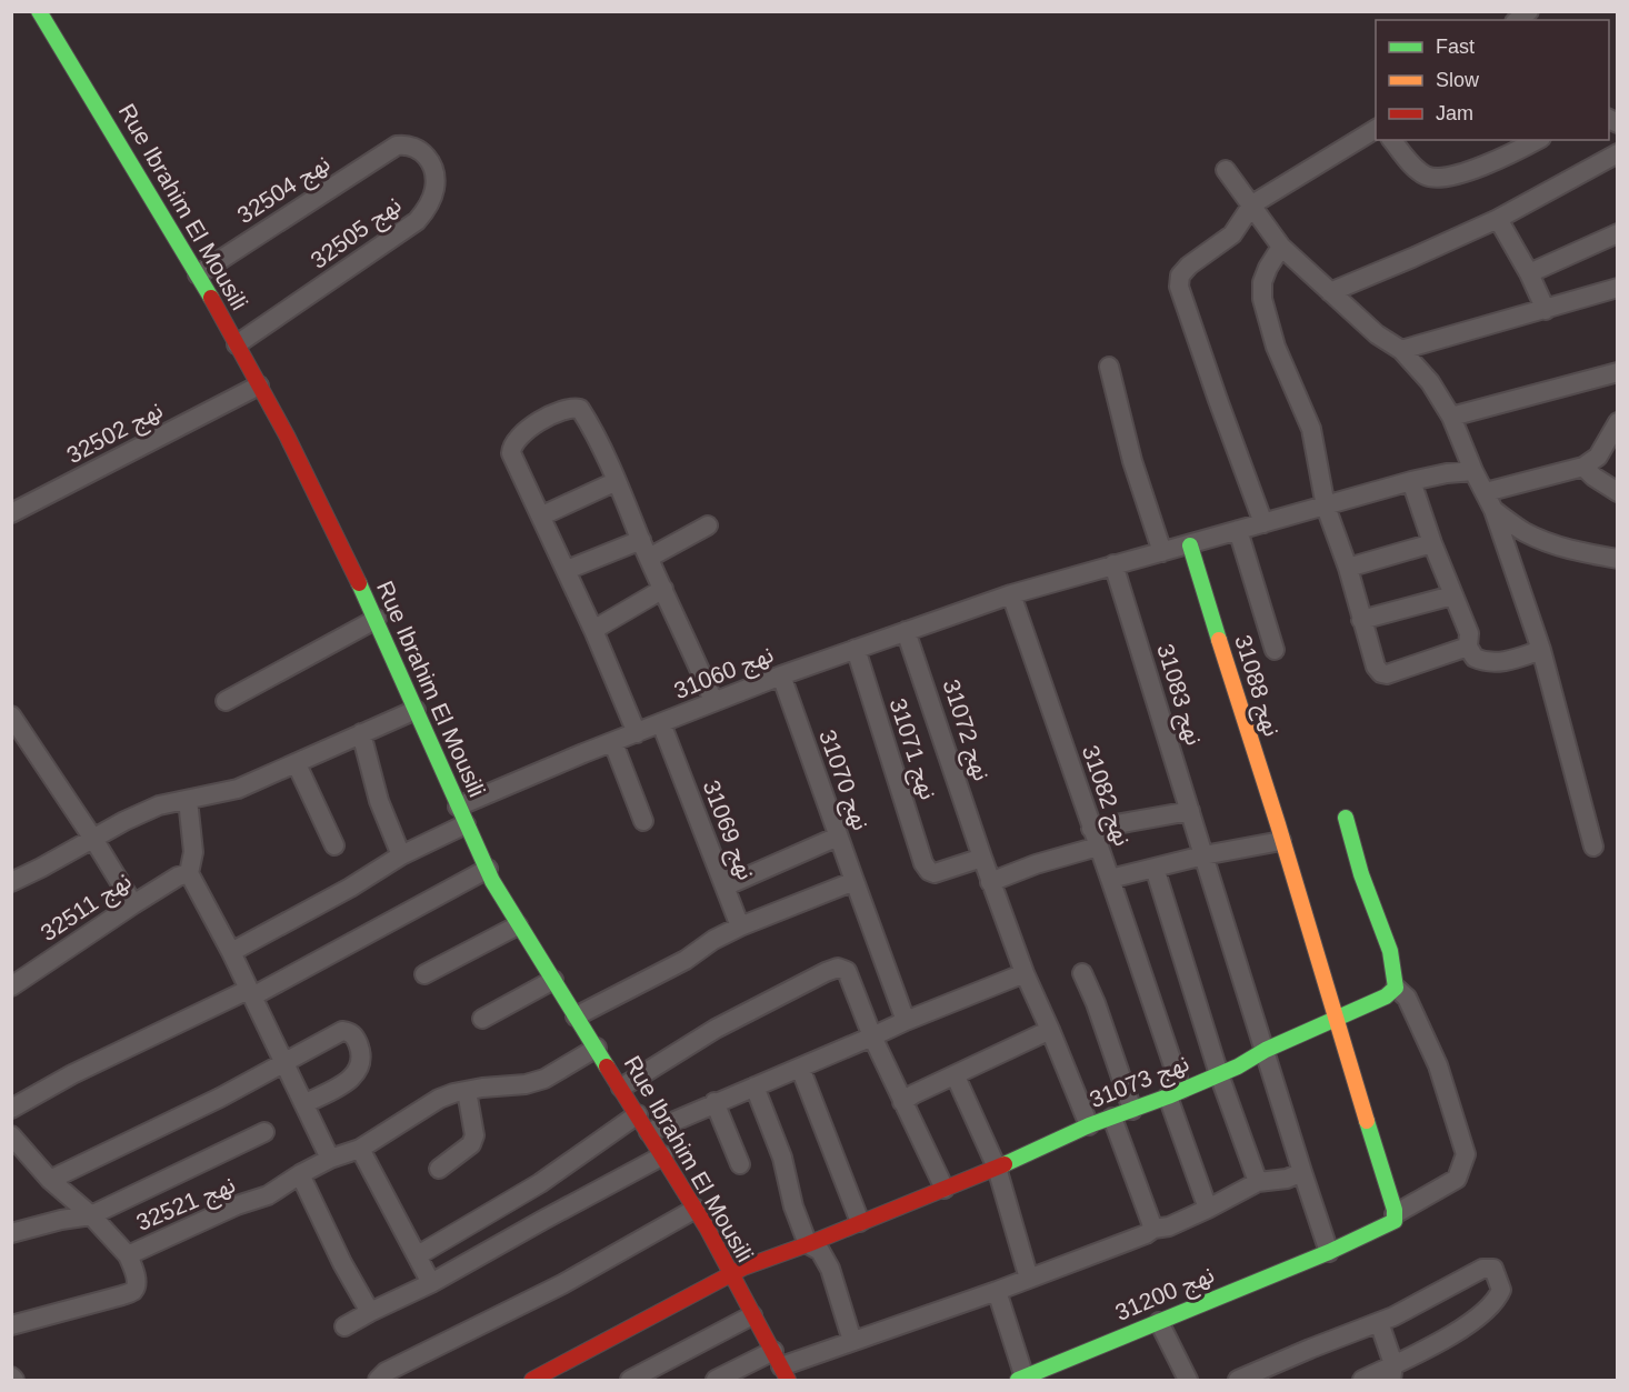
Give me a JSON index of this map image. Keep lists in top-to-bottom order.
{
  "streets": {
    "street": [
      "نهج 32504",
      "Rue Ibrahim El Mousili",
      "نهج 32505",
      "نهج 32502",
      "نهج 31060",
      "نهج 31088",
      "نهج 31083",
      "نهج 31072",
      "نهج 31071",
      "نهج 31070",
      "نهج 31082",
      "نهج 31069",
      "نهج 32511",
      "نهج 31073",
      "نهج 32521",
      "نهج 31200"
    ]
  },
  "crossings": [
    ["نهج 32504", "Rue Ibrahim El Mousili"],
    ["نهج 32504", "نهج 32505"],
    ["Rue Ibrahim El Mousili", "نهج 32505"],
    ["Rue Ibrahim El Mousili", "نهج 32502"],
    ["Rue Ibrahim El Mousili", "نهج 31060"],
    ["Rue Ibrahim El Mousili", "نهج 31073"],
    ["Rue Ibrahim El Mousili", "نهج 32521"],
    ["نهج 31060", "نهج 31083"],
    ["نهج 31060", "نهج 31072"],
    ["نهج 31060", "نهج 31071"],
    ["نهج 31060", "نهج 31070"],
    ["نهج 31060", "نهج 31082"],
    ["نهج 31060", "نهج 31069"],
    ["نهج 31088", "نهج 31082"],
    ["نهج 31088", "نهج 31073"],
    ["نهج 31088", "نهج 31200"],
    ["نهج 31083", "نهج 31082"],
    ["نهج 31083", "نهج 31073"],
    ["نهج 31072", "نهج 31071"],
    ["نهج 31072", "نهج 31073"]
  ],
  "legend": ["Fast", "Slow", "Jam"]
}
